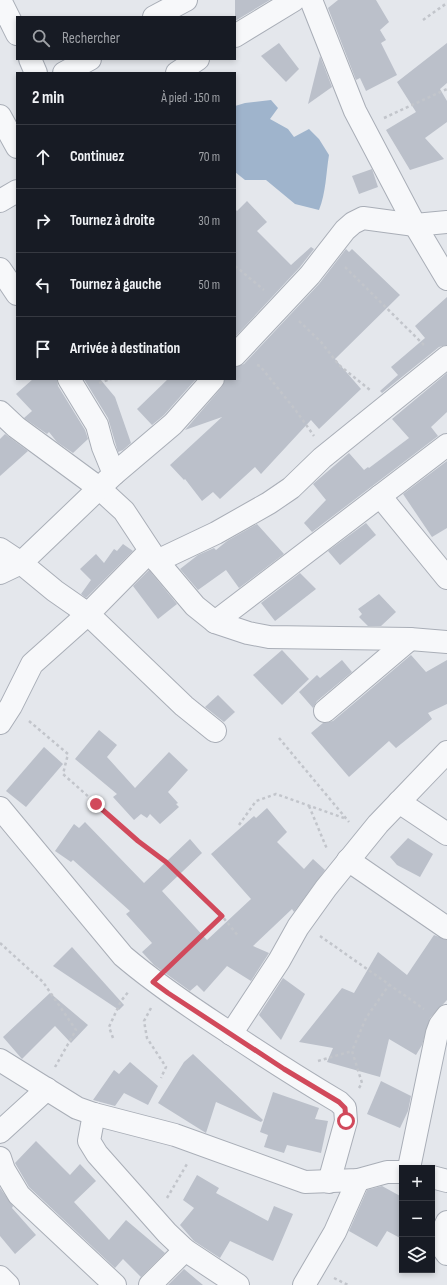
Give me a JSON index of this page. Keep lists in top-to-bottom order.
{
  "page": {
    "search": "Rechercher",
    "heading": ["2 min", "À pied · 150 m"],
    "list": [
      ["Continuez", "70 m"],
      ["Tournez à droite", "30 m"],
      ["Tournez à gauche", "50 m"],
      "Arrivée à destination"
    ],
    "map_buttons": ["+", "−"]
  }
}
